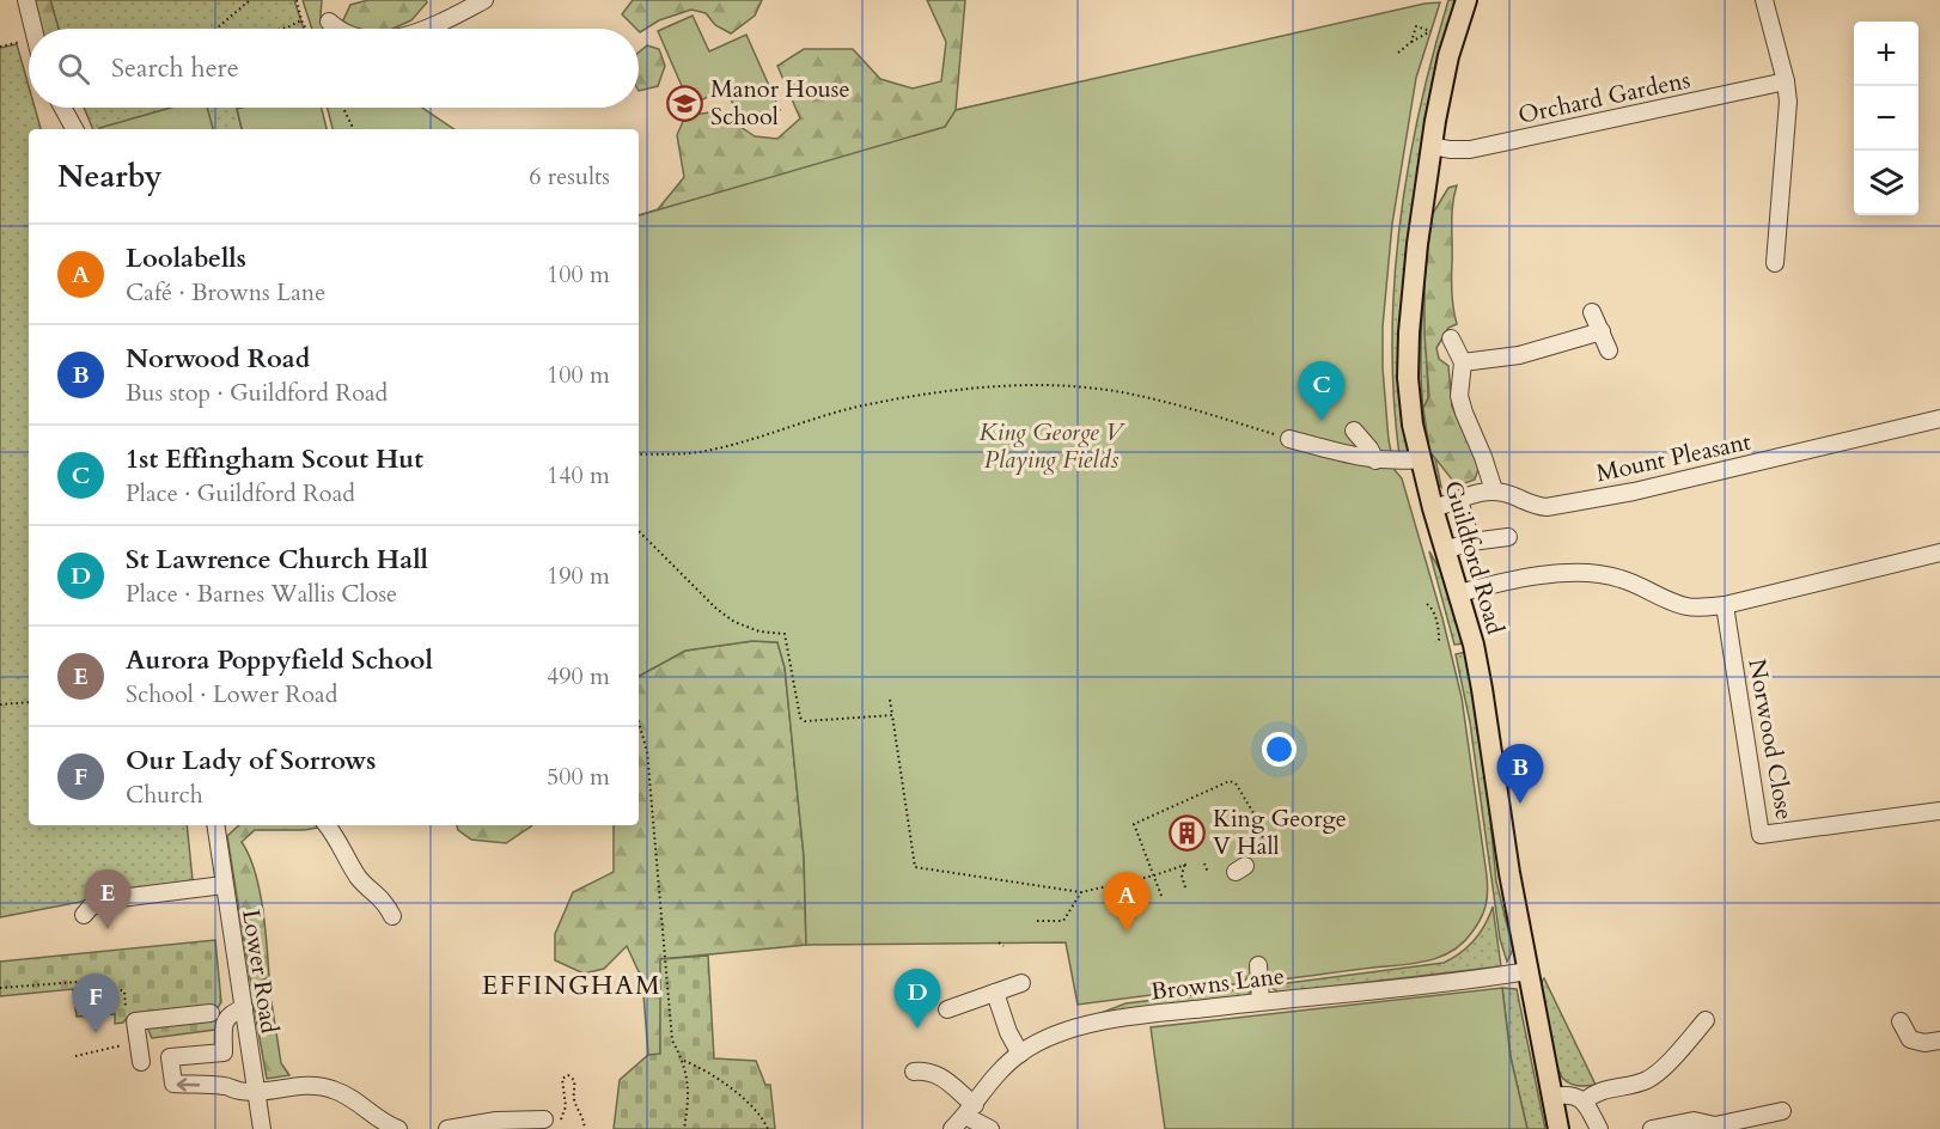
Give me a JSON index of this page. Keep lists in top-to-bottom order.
{
  "streets": {
    "main road": ["Guildford Road"],
    "street": [
      "Orchard Gardens",
      "Mount Pleasant",
      "Norwood Close",
      "Lower Road",
      "Browns Lane"
    ]
  },
  "crossings": [
    ["Orchard Gardens", "Guildford Road"],
    ["Guildford Road", "Browns Lane"]
  ],
  "districts": ["EFFINGHAM"],
  "parks": ["King George V Playing Fields"],
  "places": {
    "school or university": ["Manor House School"],
    "building": ["King George V Hall"]
  },
  "page": {
    "map_buttons": ["+", "−"],
    "search": "Search here",
    "heading": ["Nearby", "6 results"],
    "list": [
      {
        "mark": "A",
        "name": "Loolabells",
        "note": "Café · Browns Lane",
        "value": "100 m"
      },
      {
        "mark": "B",
        "name": "Norwood Road",
        "note": "Bus stop · Guildford Road",
        "value": "100 m"
      },
      {
        "mark": "C",
        "name": "1st Effingham Scout Hut",
        "note": "Place · Guildford Road",
        "value": "140 m"
      },
      {
        "mark": "D",
        "name": "St Lawrence Church Hall",
        "note": "Place · Barnes Wallis Close",
        "value": "190 m"
      },
      {
        "mark": "E",
        "name": "Aurora Poppyfield School",
        "note": "School · Lower Road",
        "value": "490 m"
      },
      {
        "mark": "F",
        "name": "Our Lady of Sorrows",
        "note": "Church",
        "value": "500 m"
      }
    ],
    "pins": [
      "C",
      "B",
      "E",
      "A",
      "D",
      "F"
    ]
  }
}
